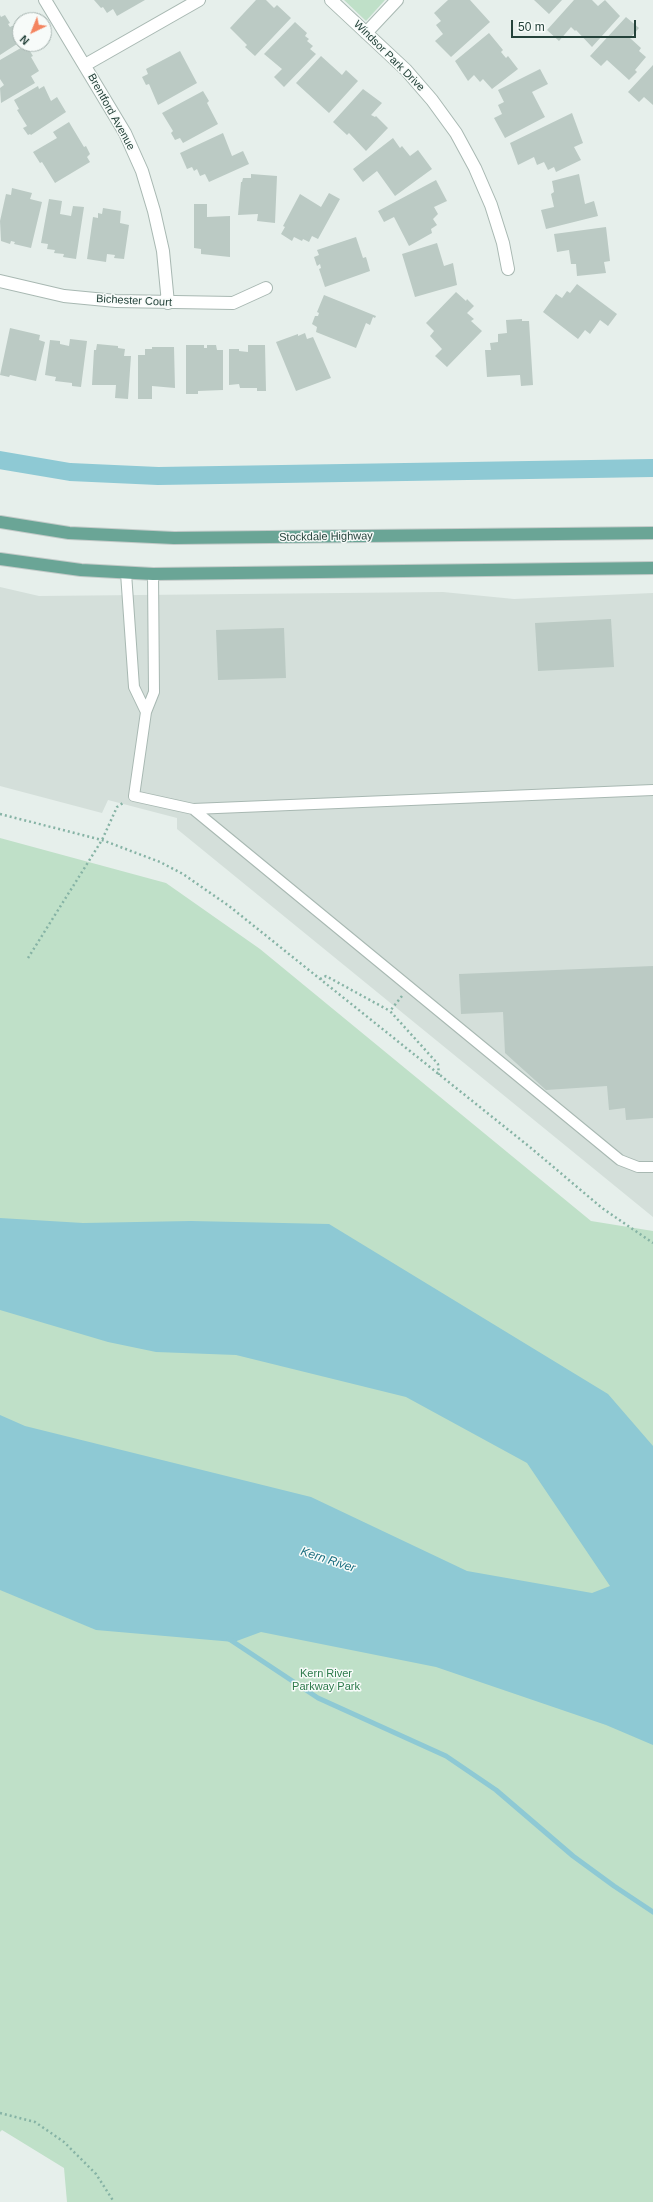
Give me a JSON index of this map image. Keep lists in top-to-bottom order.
{
  "streets": {
    "main road": ["Stockdale Highway"],
    "street": ["Windsor Park Drive", "Brentford Avenue", "Bichester Court"]
  },
  "crossings": [
    ["Brentford Avenue", "Bichester Court"]
  ],
  "water": ["Kern River"],
  "parks": ["Kern River Parkway Park"],
  "scale_bar": "50 m",
  "north": "bottom left"
}
